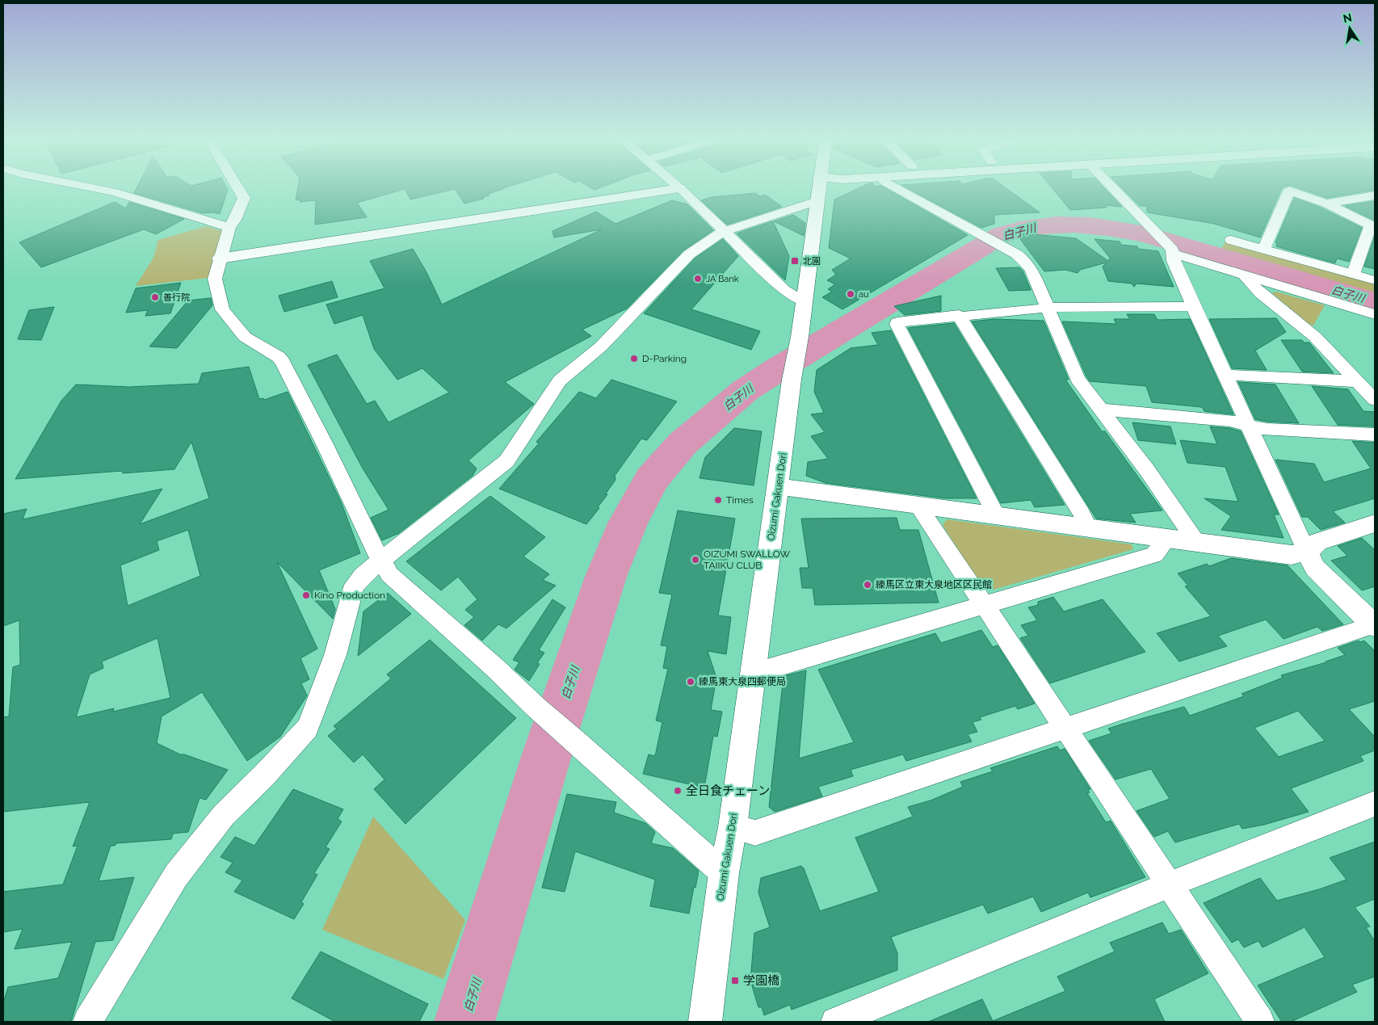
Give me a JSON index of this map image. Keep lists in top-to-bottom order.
{
  "streets": {
    "street": ["Oizumi Gakuen Dori"]
  },
  "water": ["白子川"],
  "places": {
    "transit": ["北園", "学園橋"],
    "other": [
      "JA Bank",
      "au",
      "善行院",
      "D-Parking",
      "Times",
      "OIZUMI SWALLOW TAIIKU CLUB",
      "練馬区立東大泉地区区民館",
      "Kino Production",
      "練馬東大泉四郵便局",
      "全日食チェーン"
    ]
  },
  "north": "top"
}
